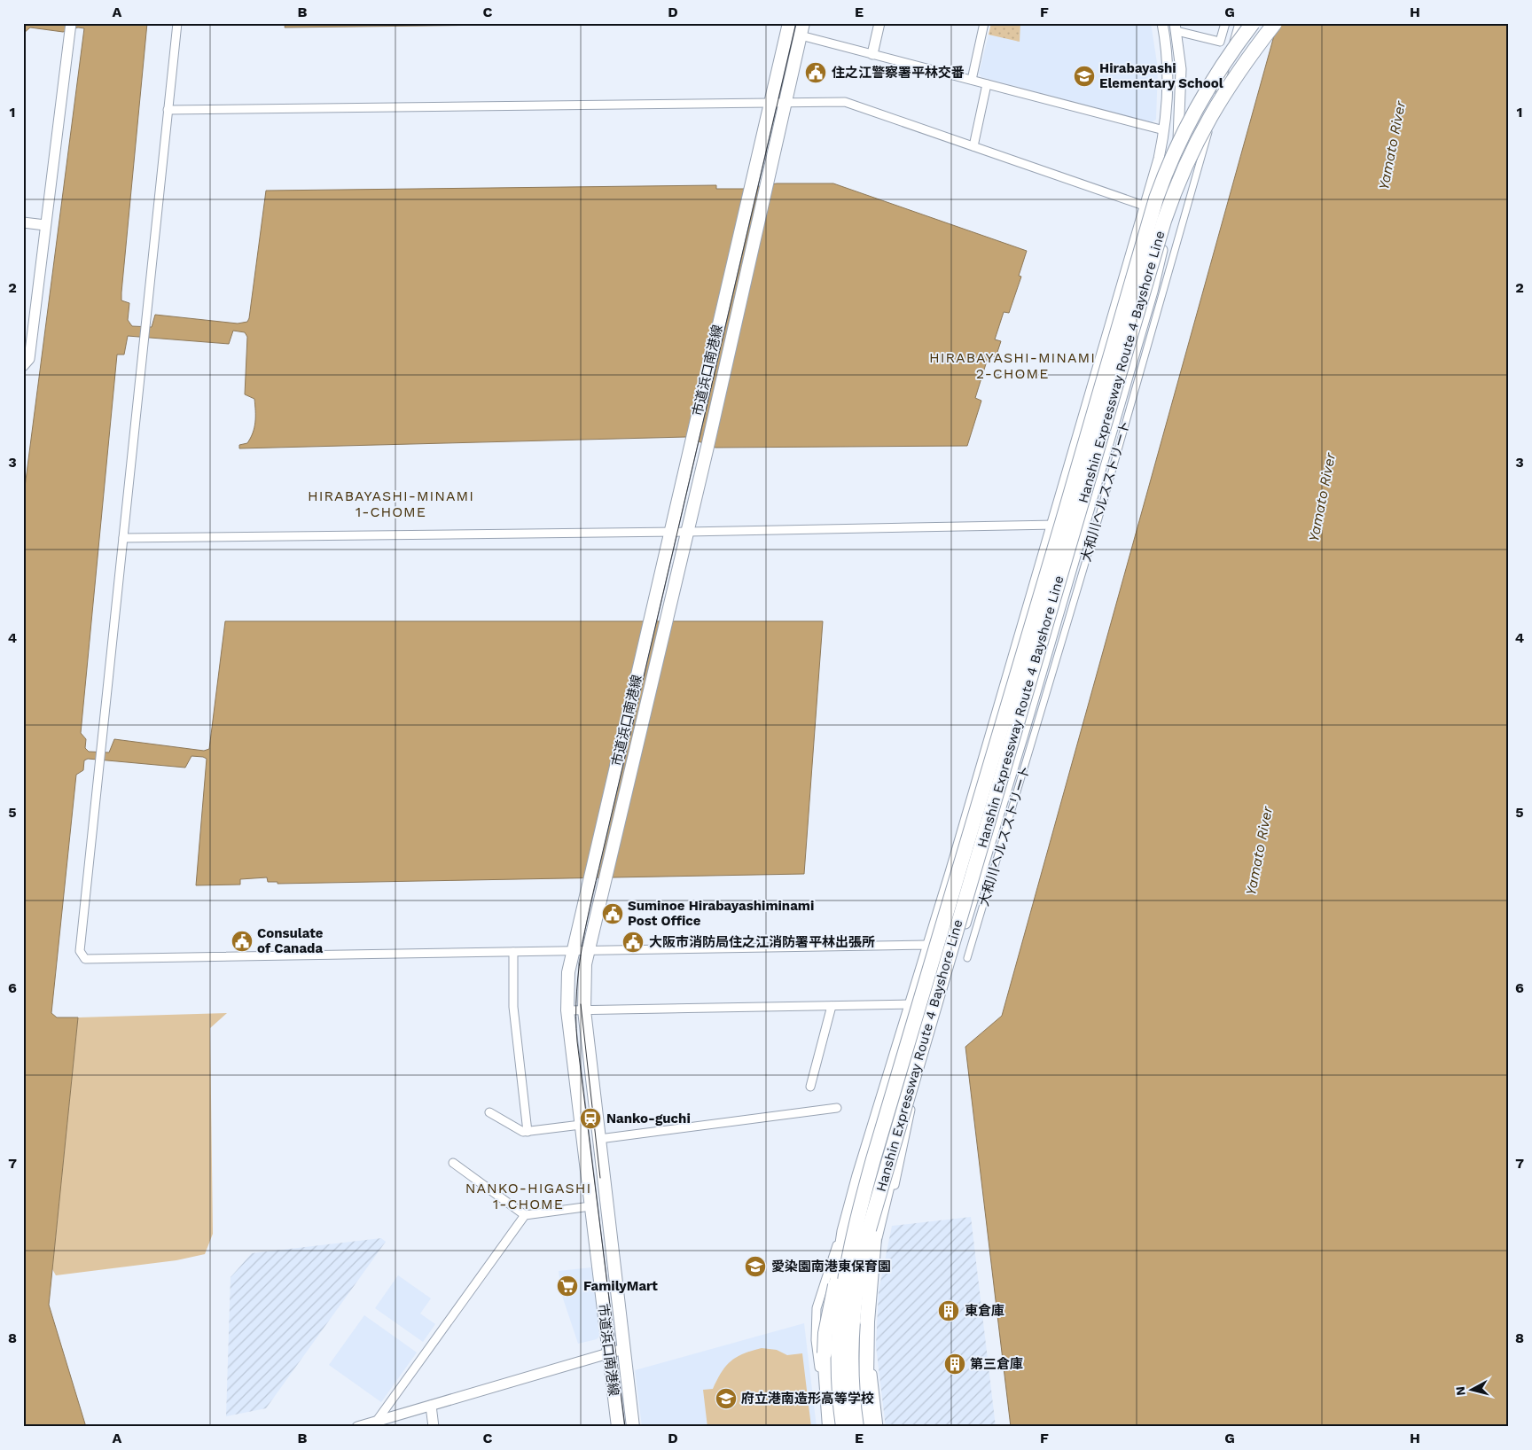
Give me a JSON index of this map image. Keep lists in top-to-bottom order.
{
  "streets": {
    "highway": ["Hanshin Expressway Route 4 Bayshore Line"],
    "main road": ["市道浜口南港線"],
    "street": ["大和川ヘルスストリート"]
  },
  "districts": ["HIRABAYASHI-MINAMI 2-CHOME", "HIRABAYASHI-MINAMI 1-CHOME", "NANKO-HIGASHI 1-CHOME"],
  "water": ["Yamato River"],
  "places": {
    "public building": [
      "住之江警察署平林交番",
      "Suminoe Hirabayashiminami Post Office",
      "Consulate of Canada",
      "大阪市消防局住之江消防署平林出張所"
    ],
    "school or university": ["Hirabayashi Elementary School", "愛染園南港東保育園", "府立港南造形高等学校"],
    "station": ["Nanko-guchi"],
    "supermarket": ["FamilyMart"],
    "building": ["東倉庫", "第三倉庫"]
  },
  "north": "left",
  "grid": {
    "columns": [
      "A",
      "B",
      "C",
      "D",
      "E",
      "F",
      "G",
      "H"
    ],
    "rows": [
      "1",
      "2",
      "3",
      "4",
      "5",
      "6",
      "7",
      "8"
    ]
  }
}
